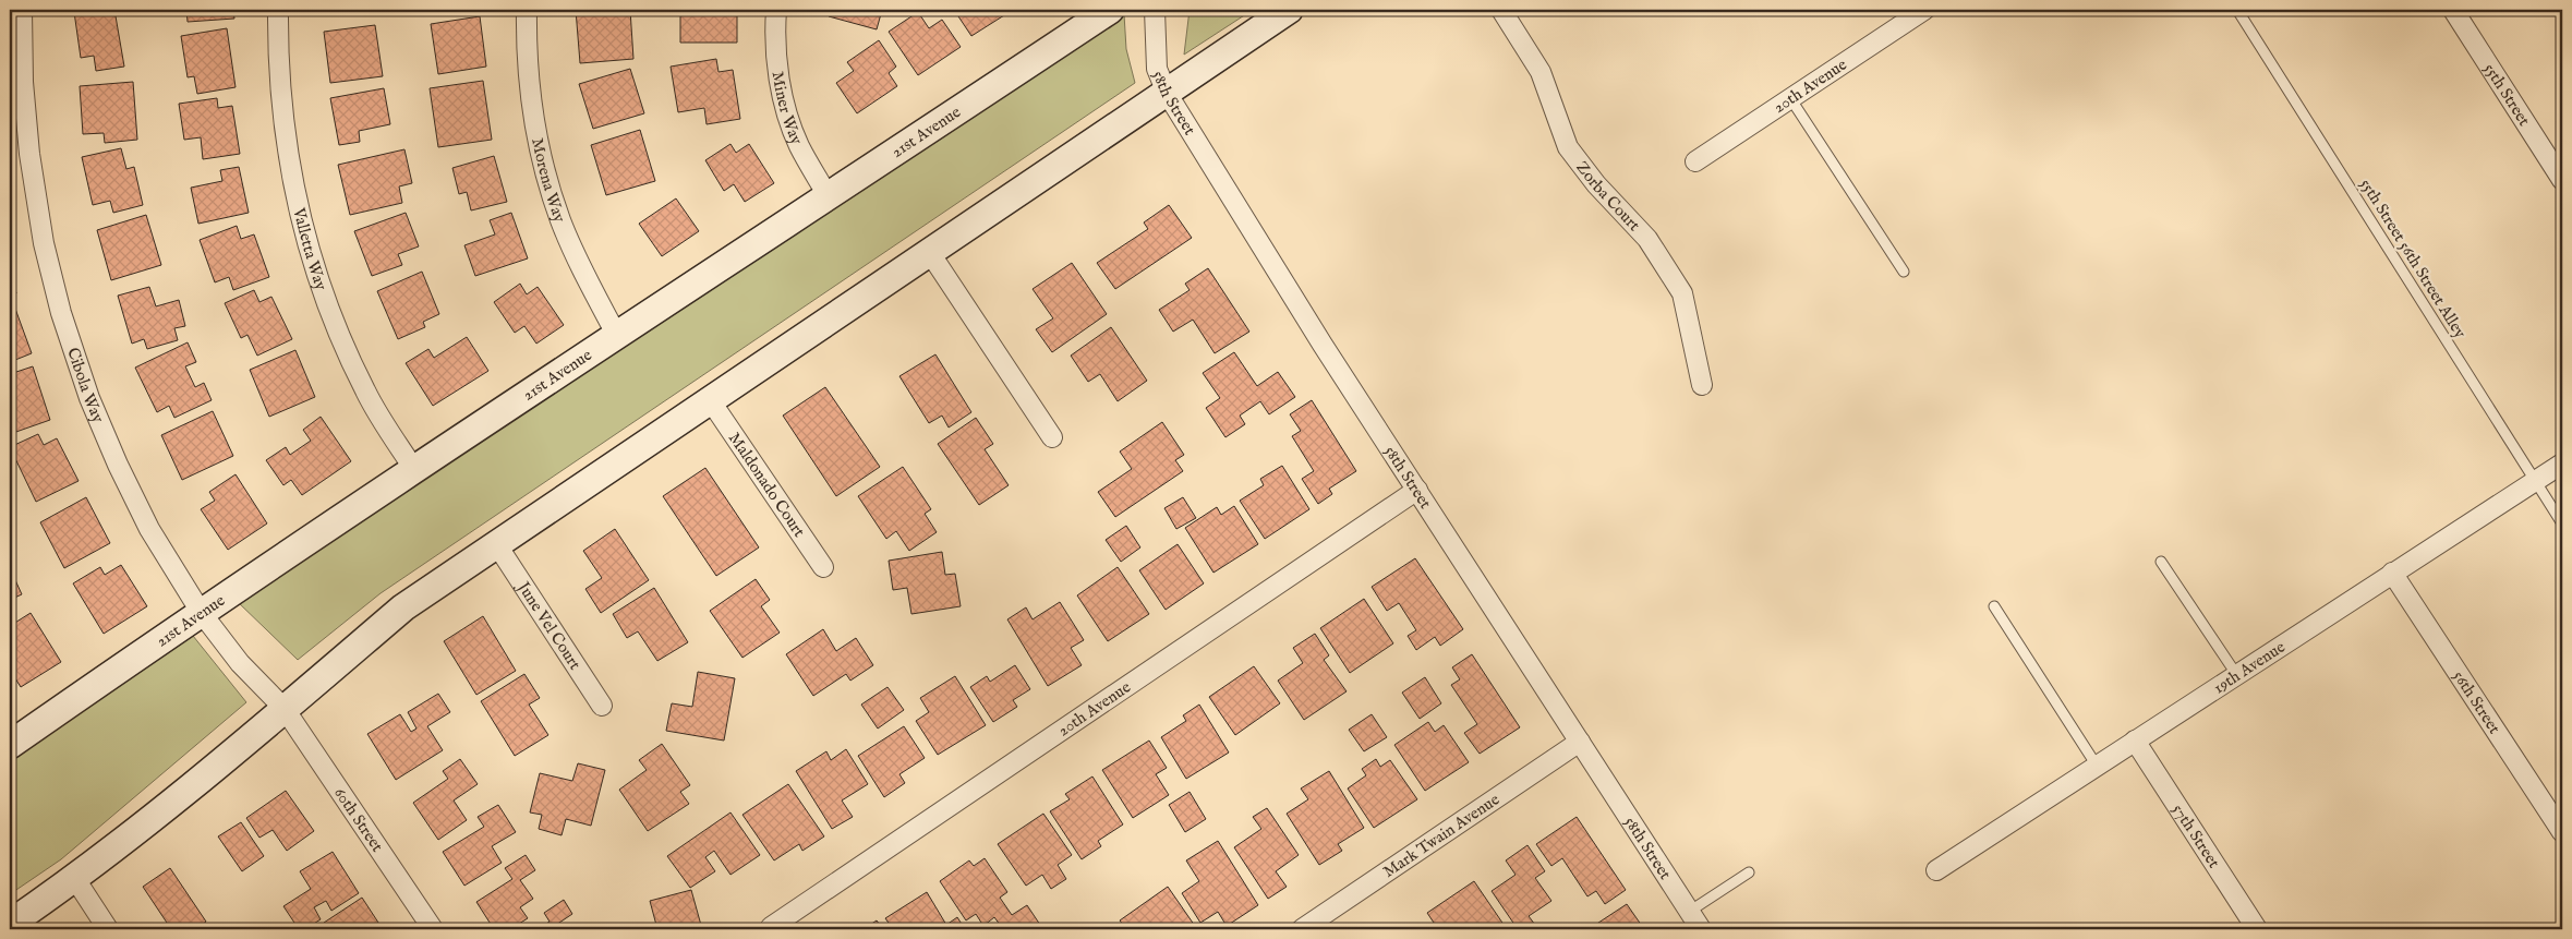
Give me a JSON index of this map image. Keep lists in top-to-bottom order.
{
  "streets": {
    "street": [
      "20th Avenue",
      "55th Street",
      "58th Street",
      "Miner Way",
      "21st Avenue",
      "Morena Way",
      "Zorba Court",
      "Valletta Way",
      "Cibola Way",
      "Maldonado Court",
      "June Vel Court",
      "19th Avenue",
      "56th Street",
      "60th Street",
      "Mark Twain Avenue",
      "57th Street"
    ],
    "lane": ["55th Street 56th Street Alley"]
  },
  "crossings": [
    ["20th Avenue", "58th Street"],
    ["58th Street", "Mark Twain Avenue"],
    ["Miner Way", "21st Avenue"],
    ["21st Avenue", "Morena Way"],
    ["21st Avenue", "Valletta Way"],
    ["21st Avenue", "Cibola Way"],
    ["55th Street 56th Street Alley", "19th Avenue"],
    ["Cibola Way", "60th Street"],
    ["19th Avenue", "56th Street"],
    ["19th Avenue", "57th Street"]
  ]
}
